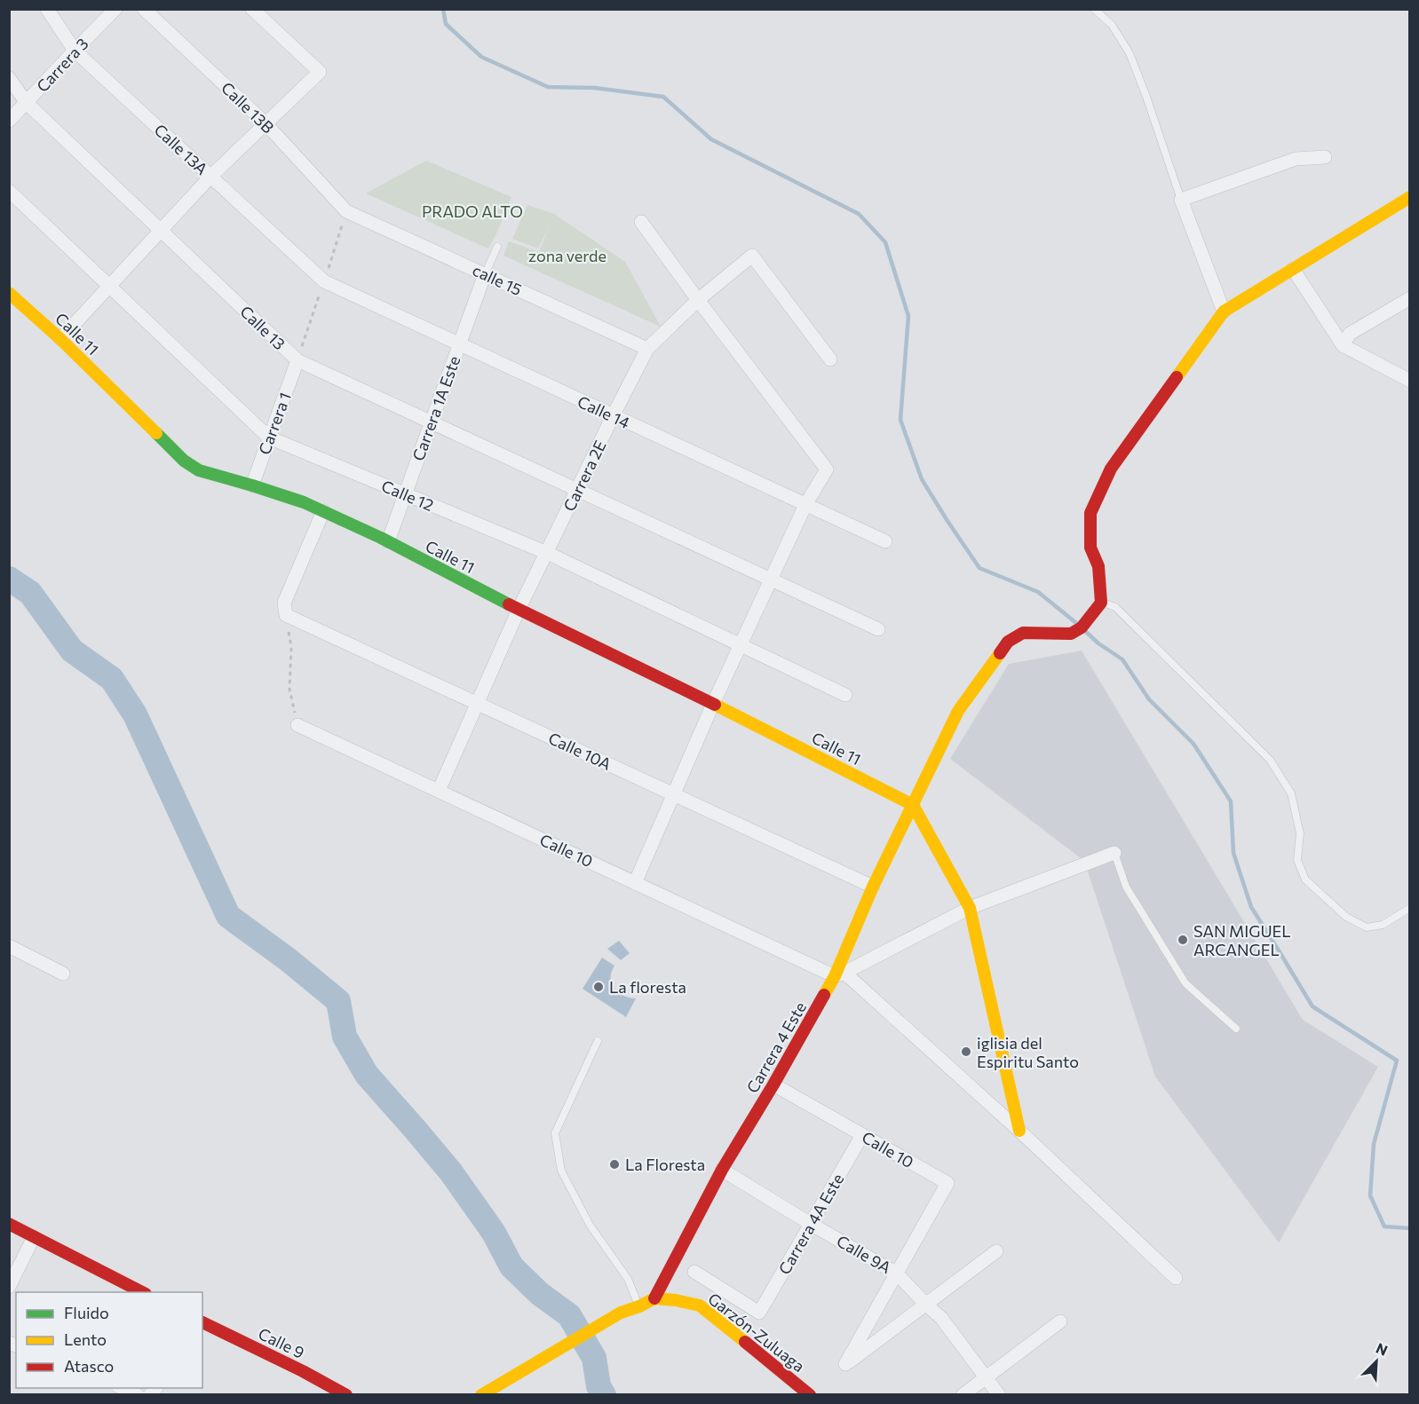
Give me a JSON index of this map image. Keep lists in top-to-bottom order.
{
  "streets": {
    "street": [
      "Carrera 3",
      "Calle 13B",
      "Calle 13A",
      "calle 15",
      "Calle 13",
      "Calle 11",
      "Carrera 1A Este",
      "Calle 14",
      "Carrera 1",
      "Carrera 2E",
      "Calle 12",
      "Calle 10A",
      "Calle 10",
      "Carrera 4 Este",
      "Carrera 4A Este",
      "Calle 9A",
      "Garzón-Zuluaga",
      "Calle 9"
    ]
  },
  "crossings": [
    ["Carrera 3", "Calle 13A"],
    ["Carrera 3", "Calle 13"],
    ["Calle 13B", "calle 15"],
    ["Calle 13A", "Calle 14"],
    ["calle 15", "Carrera 1A Este"],
    ["calle 15", "Carrera 2E"],
    ["Calle 13", "Carrera 1A Este"],
    ["Calle 13", "Carrera 1"],
    ["Calle 13", "Carrera 2E"],
    ["Calle 11", "Carrera 1A Este"],
    ["Calle 11", "Carrera 1"],
    ["Calle 11", "Carrera 2E"],
    ["Calle 11", "Carrera 4 Este"],
    ["Carrera 1A Este", "Calle 14"],
    ["Carrera 1A Este", "Calle 12"],
    ["Calle 14", "Carrera 2E"],
    ["Carrera 1", "Calle 12"],
    ["Carrera 2E", "Calle 12"],
    ["Carrera 2E", "Calle 10A"],
    ["Carrera 2E", "Calle 10"],
    ["Calle 10A", "Carrera 4 Este"],
    ["Calle 10", "Carrera 4 Este"],
    ["Calle 10", "Carrera 4A Este"],
    ["Calle 10", "Calle 9A"],
    ["Carrera 4 Este", "Calle 9A"],
    ["Carrera 4 Este", "Garzón-Zuluaga"],
    ["Carrera 4A Este", "Calle 9A"]
  ],
  "parks": ["PRADO ALTO", "zona verde"],
  "places": [
    "SAN MIGUEL ARCANGEL",
    "La floresta",
    "iglisia del Espiritu Santo",
    "La Floresta"
  ],
  "legend": ["Fluido", "Lento", "Atasco"],
  "north": "top right"
}
